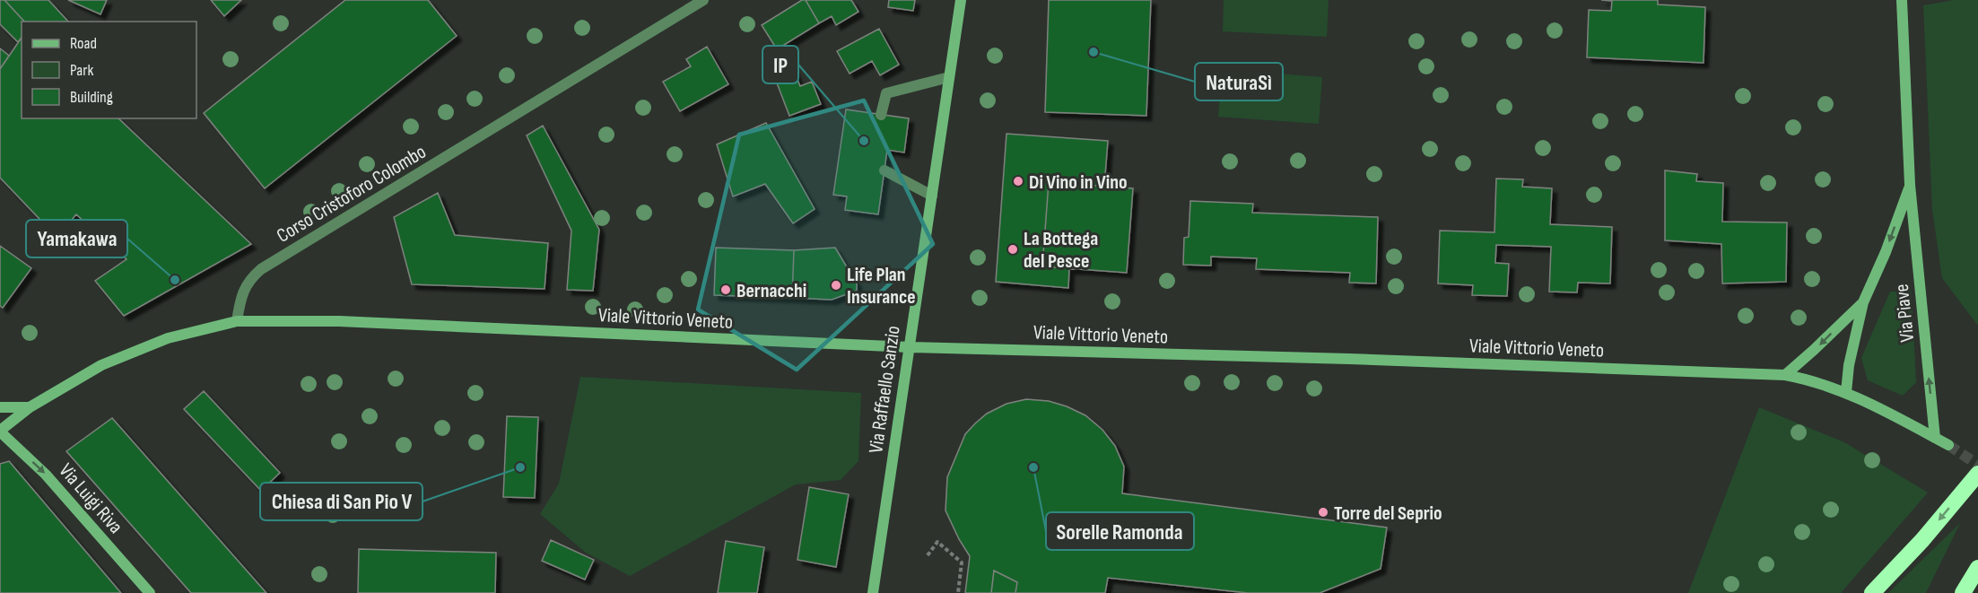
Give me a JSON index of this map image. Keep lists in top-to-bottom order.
{
  "streets": {
    "street": [
      "Corso Cristoforo Colombo",
      "Via Piave",
      "Viale Vittorio Veneto",
      "Via Raffaello Sanzio",
      "Via Luigi Riva"
    ]
  },
  "crossings": [
    ["Corso Cristoforo Colombo", "Viale Vittorio Veneto"],
    ["Via Piave", "Viale Vittorio Veneto"],
    ["Viale Vittorio Veneto", "Via Raffaello Sanzio"]
  ],
  "one_way": ["Via Luigi Riva"],
  "places": [
    "NaturaSì",
    "IP",
    "Di Vino in Vino",
    "La Bottega del Pesce",
    "Yamakawa",
    "Life Plan Insurance",
    "Bernacchi",
    "Chiesa di San Pio V",
    "Sorelle Ramonda",
    "Torre del Seprio"
  ],
  "legend": ["Road", "Park", "Building"]
}
